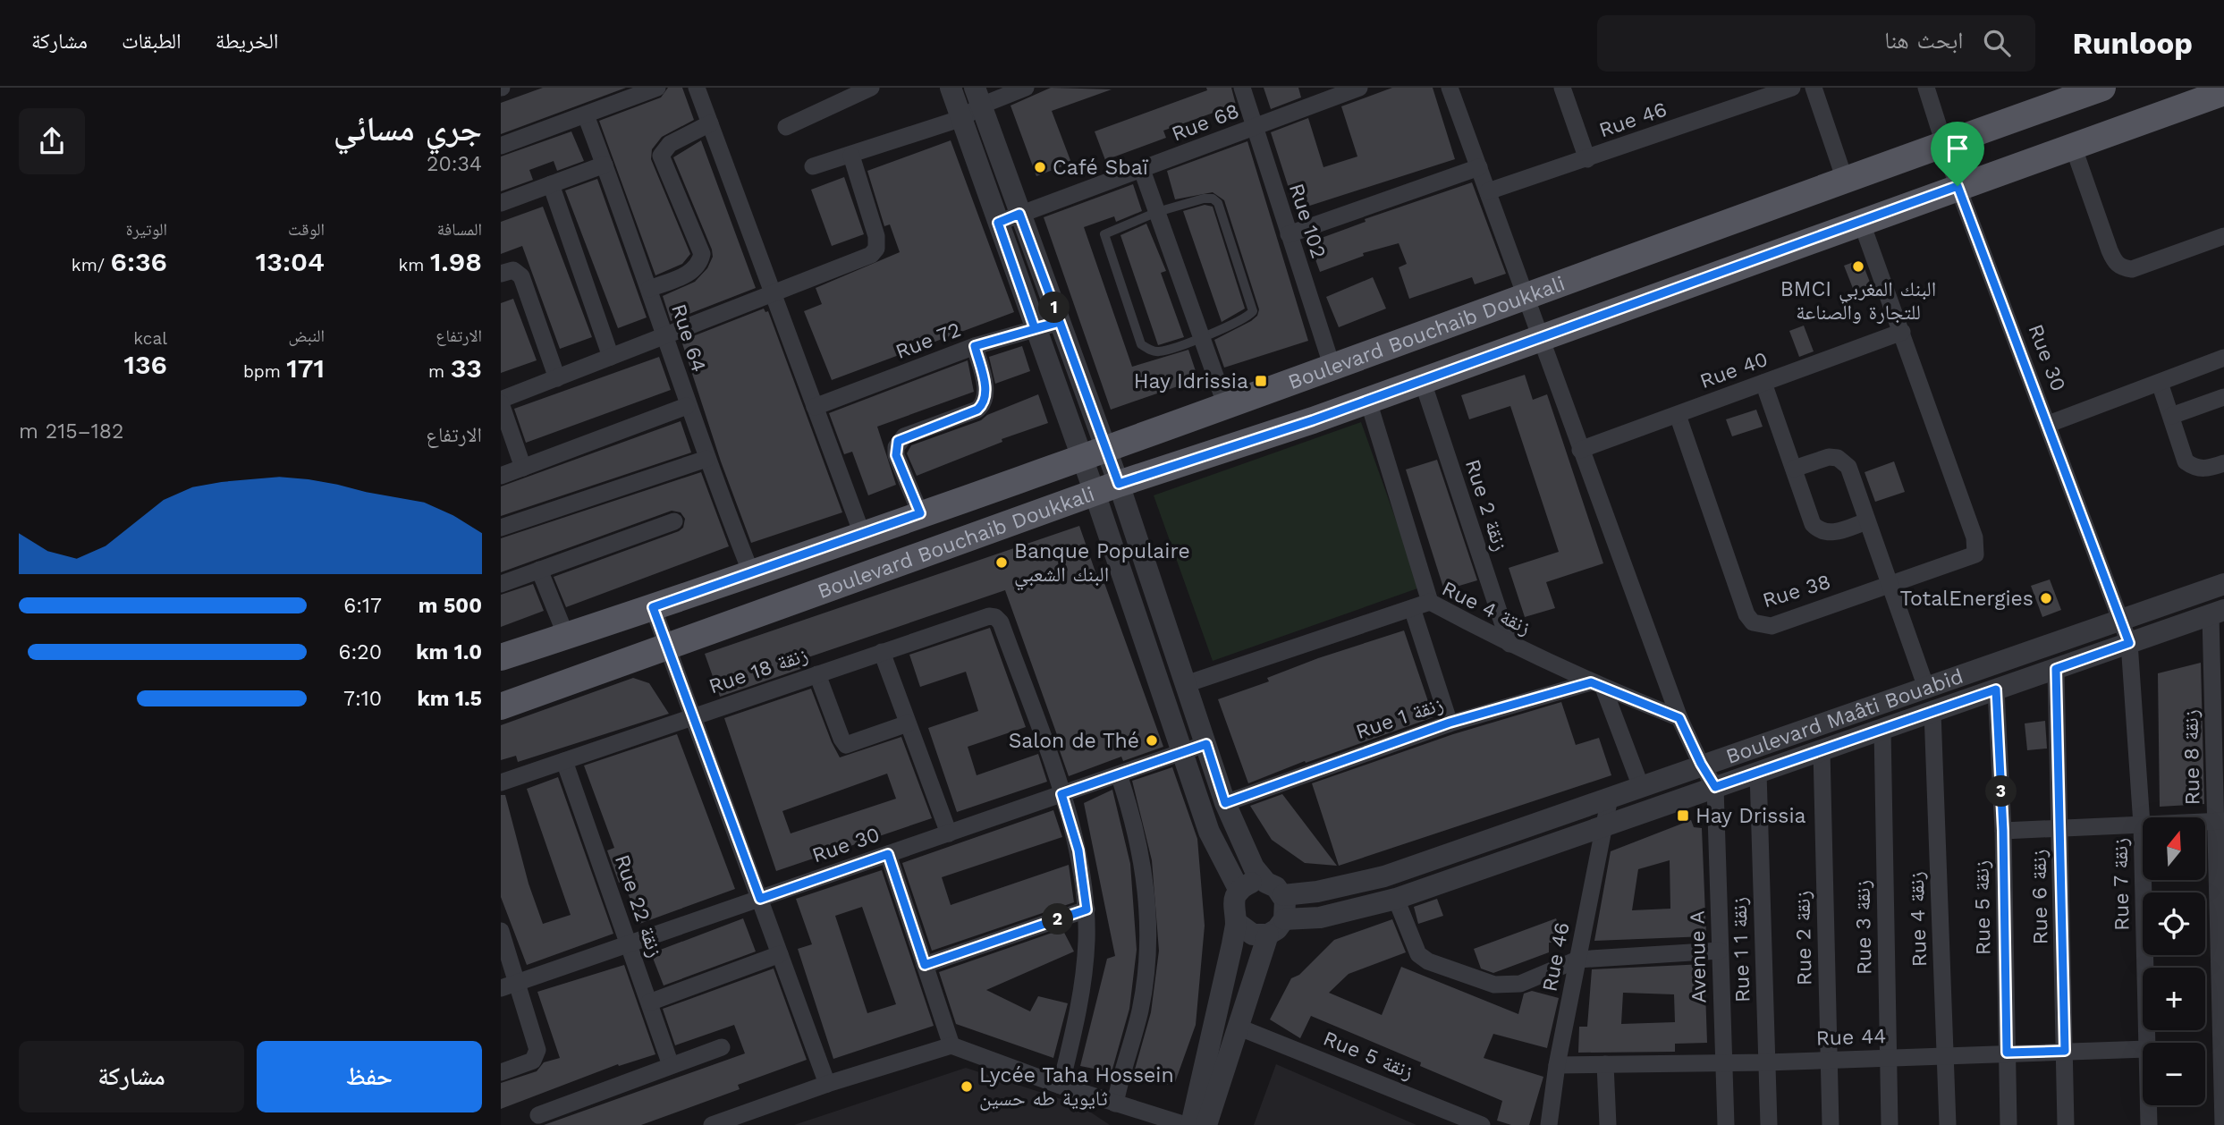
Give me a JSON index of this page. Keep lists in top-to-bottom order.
{
  "streets": {
    "main road": ["Boulevard Bouchaib Doukkali"],
    "street": [
      "Rue 46",
      "Rue 68",
      "Rue 102",
      "Rue 64",
      "Rue 72",
      "Rue 30",
      "Rue 40",
      "Rue 2 زنقة",
      "Rue 38",
      "Rue 4 زنقة",
      "Rue 18 زنقة",
      "Boulevard Maâti Bouabid",
      "Rue 1 زنقة",
      "Rue 8 زنقة",
      "Rue 7 زنقة",
      "Rue 6 زنقة",
      "Rue 22 زنقة",
      "Rue 5 زنقة",
      "Rue 3 زنقة",
      "Rue 1 زنقة 1",
      "Avenue A",
      "Rue 44"
    ]
  },
  "crossings": [
    ["Rue 46", "Boulevard Maâti Bouabid"],
    ["Rue 46", "Rue 44"],
    ["Rue 68", "Rue 102"],
    ["Rue 102", "Boulevard Bouchaib Doukkali"],
    ["Boulevard Bouchaib Doukkali", "Rue 64"],
    ["Boulevard Bouchaib Doukkali", "Rue 30"],
    ["Boulevard Bouchaib Doukkali", "Rue 2 زنقة"],
    ["Rue 30", "Rue 18 زنقة"],
    ["Rue 30", "Boulevard Maâti Bouabid"],
    ["Rue 30", "Rue 7 زنقة"],
    ["Rue 30", "Rue 22 زنقة"],
    ["Rue 40", "Rue 38"],
    ["Rue 2 زنقة", "Rue 4 زنقة"],
    ["Rue 2 زنقة", "Boulevard Maâti Bouabid"],
    ["Rue 2 زنقة", "Rue 44"],
    ["Rue 4 زنقة", "Boulevard Maâti Bouabid"],
    ["Rue 4 زنقة", "Rue 1 زنقة"],
    ["Rue 4 زنقة", "Rue 44"],
    ["Rue 18 زنقة", "Rue 22 زنقة"],
    ["Boulevard Maâti Bouabid", "Rue 8 زنقة"],
    ["Boulevard Maâti Bouabid", "Rue 7 زنقة"],
    ["Boulevard Maâti Bouabid", "Rue 6 زنقة"],
    ["Boulevard Maâti Bouabid", "Rue 5 زنقة"],
    ["Boulevard Maâti Bouabid", "Rue 3 زنقة"],
    ["Boulevard Maâti Bouabid", "Rue 1 زنقة 1"],
    ["Boulevard Maâti Bouabid", "Avenue A"],
    ["Rue 6 زنقة", "Rue 44"],
    ["Rue 5 زنقة", "Rue 44"],
    ["Rue 3 زنقة", "Rue 44"],
    ["Rue 1 زنقة 1", "Rue 44"],
    ["Avenue A", "Rue 44"]
  ],
  "places": {
    "other": [
      "Café Sbaï",
      "BMCI البنك المغربي للتجارة والصناعة",
      "Banque Populaire البنك الشعبي",
      "TotalEnergies",
      "Salon de Thé",
      "Lycée Taha Hossein ثايوية طه حسين"
    ],
    "transit": ["Hay Idrissia", "Hay Drissia"]
  },
  "north": "top",
  "page": {
    "header": "Runloop",
    "search": "ابحث هنا",
    "nav": ["الخريطة", "الطبقات", "مشاركة"],
    "heading": ["جري مسائي", "20:34"],
    "stats": [
      ["المسافة", "1.98 km"],
      ["الوقت", "13:04"],
      ["الوتيرة", "6:36 /km"],
      ["الارتفاع", "33 m"],
      ["النبض", "171 bpm"],
      ["kcal", "136"]
    ],
    "pins": ["1", "3", "2"],
    "chart": ["الارتفاع", "182–215 m"],
    "list": [
      {
        "name": "500 m",
        "note": "6:17"
      },
      {
        "name": "1.0 km",
        "note": "6:20"
      },
      {
        "name": "1.5 km",
        "note": "7:10"
      }
    ],
    "map_buttons": ["+", "−"],
    "buttons": ["حفظ", "مشاركة"]
  }
}
